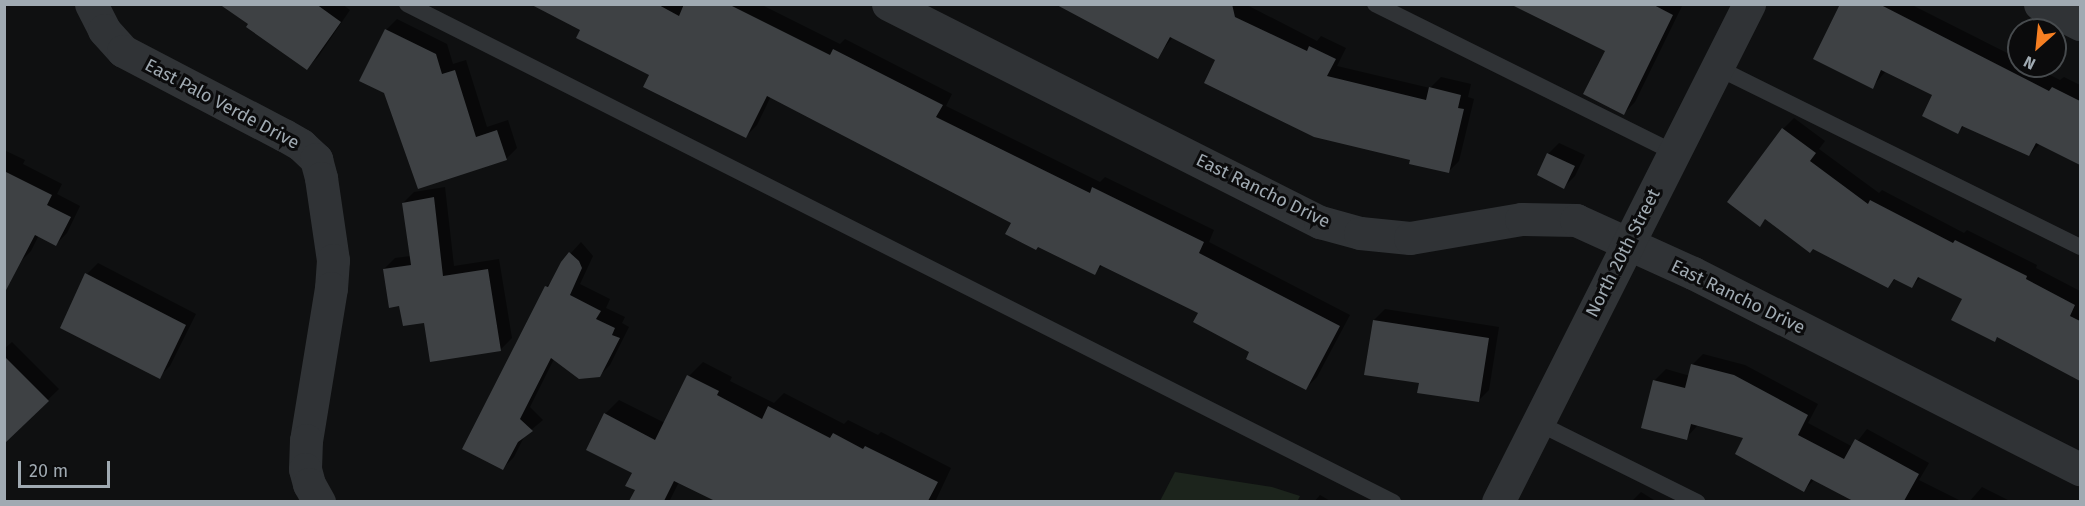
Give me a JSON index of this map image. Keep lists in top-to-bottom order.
{
  "streets": {
    "street": ["East Palo Verde Drive", "East Rancho Drive", "North 20th Street"]
  },
  "crossings": [
    ["East Rancho Drive", "North 20th Street"]
  ],
  "scale_bar": "20 m",
  "north": "bottom left"
}
